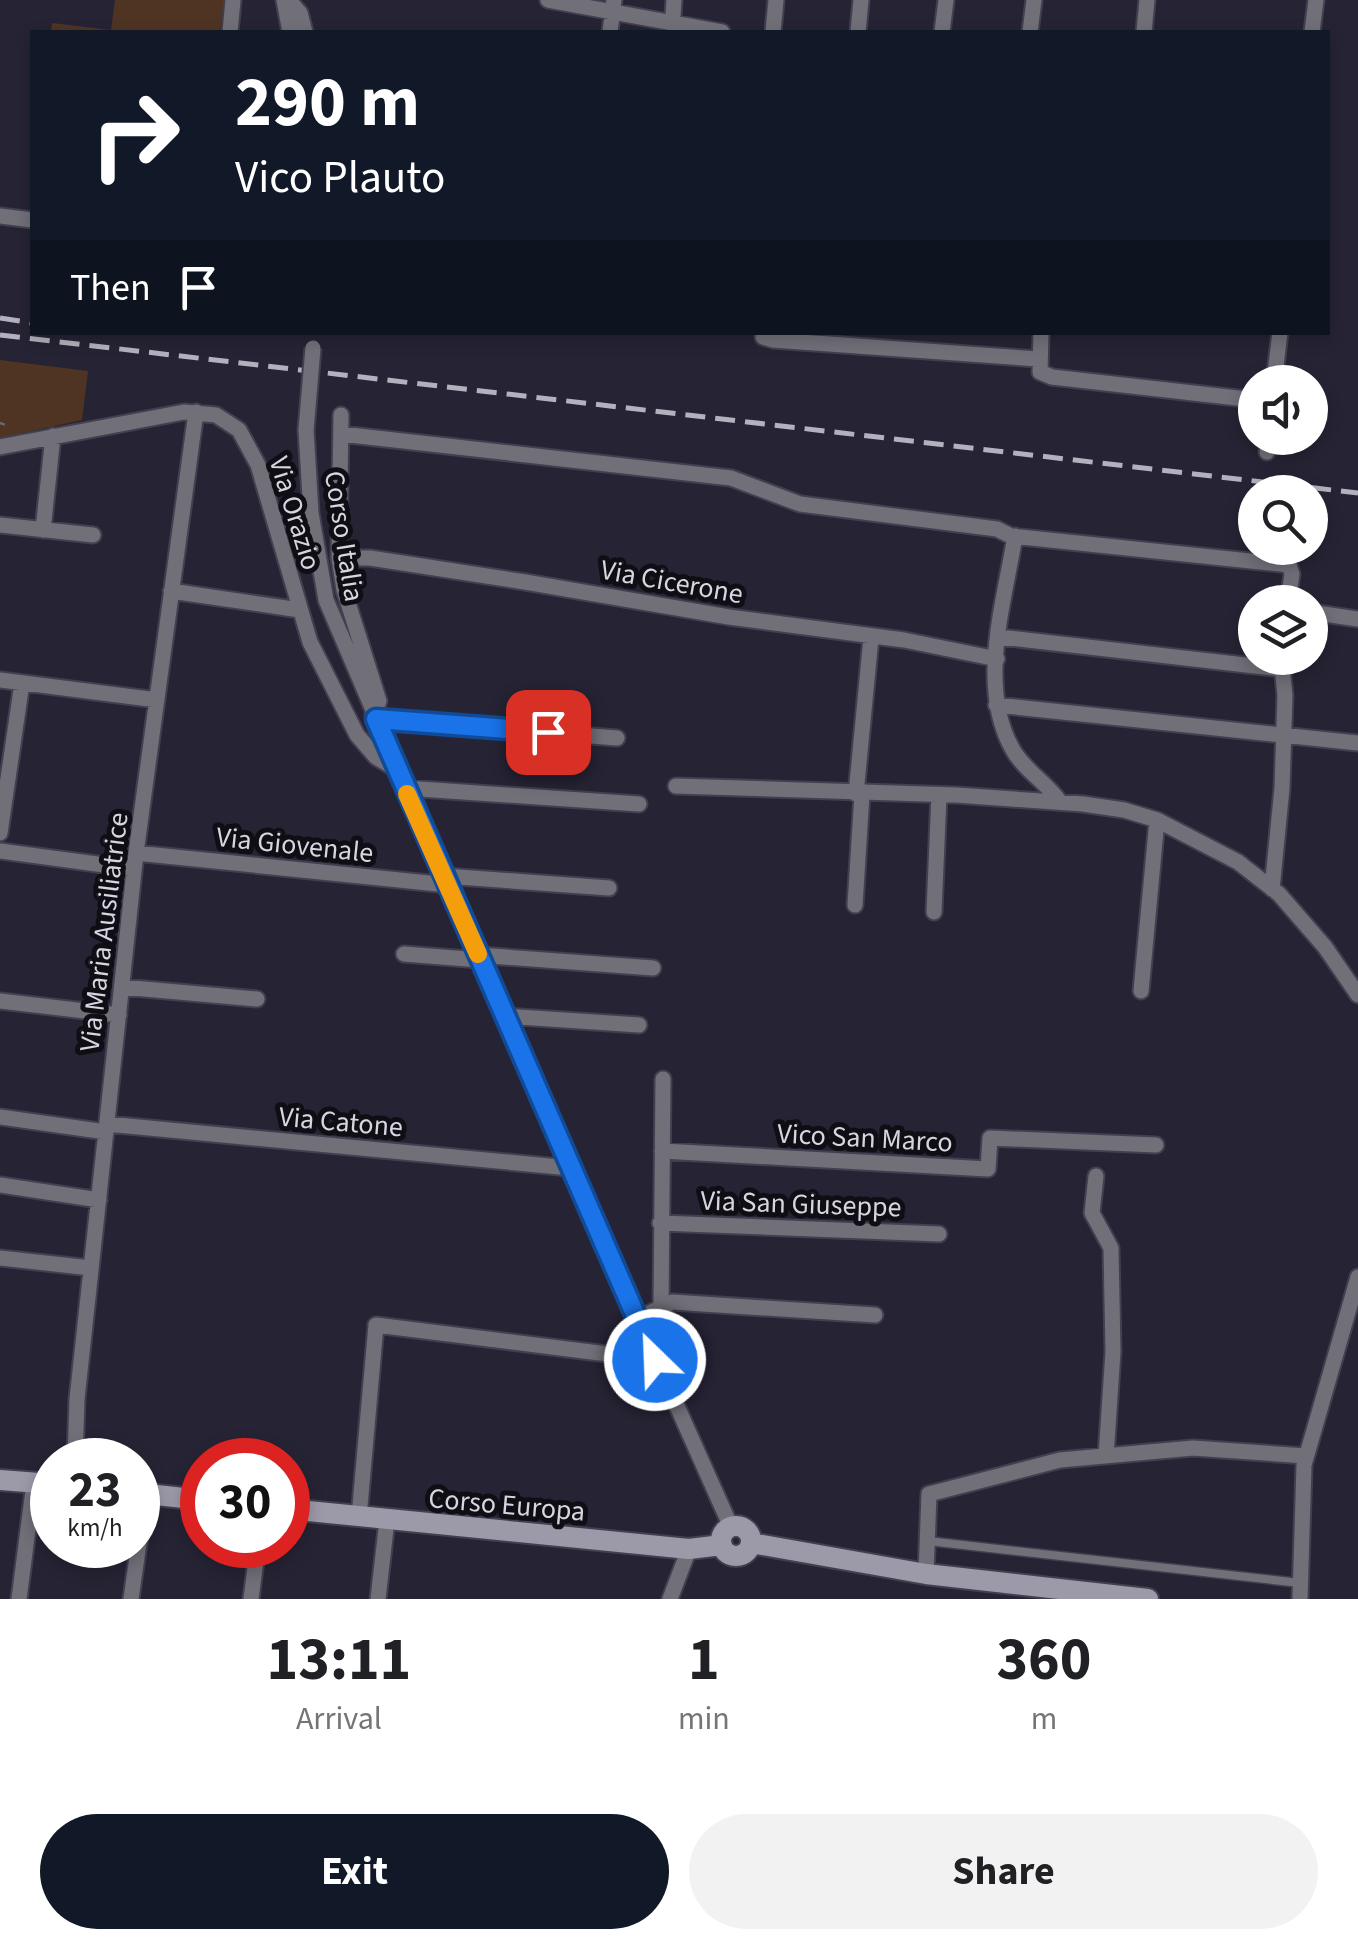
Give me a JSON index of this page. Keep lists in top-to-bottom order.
{
  "streets": {
    "street": [
      "Via Orazio",
      "Corso Italia",
      "Via Cicerone",
      "Via Giovenale",
      "Via Maria Ausiliatrice",
      "Via Catone",
      "Vico San Marco",
      "Via San Giuseppe",
      "Corso Europa"
    ]
  },
  "crossings": [
    ["Via Orazio", "Corso Italia"],
    ["Via Orazio", "Via Maria Ausiliatrice"],
    ["Corso Italia", "Via Giovenale"],
    ["Corso Italia", "Via Catone"],
    ["Corso Italia", "Corso Europa"],
    ["Via Giovenale", "Via Maria Ausiliatrice"],
    ["Via Maria Ausiliatrice", "Via Catone"]
  ],
  "page": {
    "turn": ["290 m", "Vico Plauto"],
    "then": "Then",
    "speed": "23 km/h",
    "limit": "30",
    "eta": [
      "13:11",
      "Arrival",
      "1",
      "min",
      "360",
      "m"
    ],
    "buttons": ["Exit", "Share"]
  }
}
